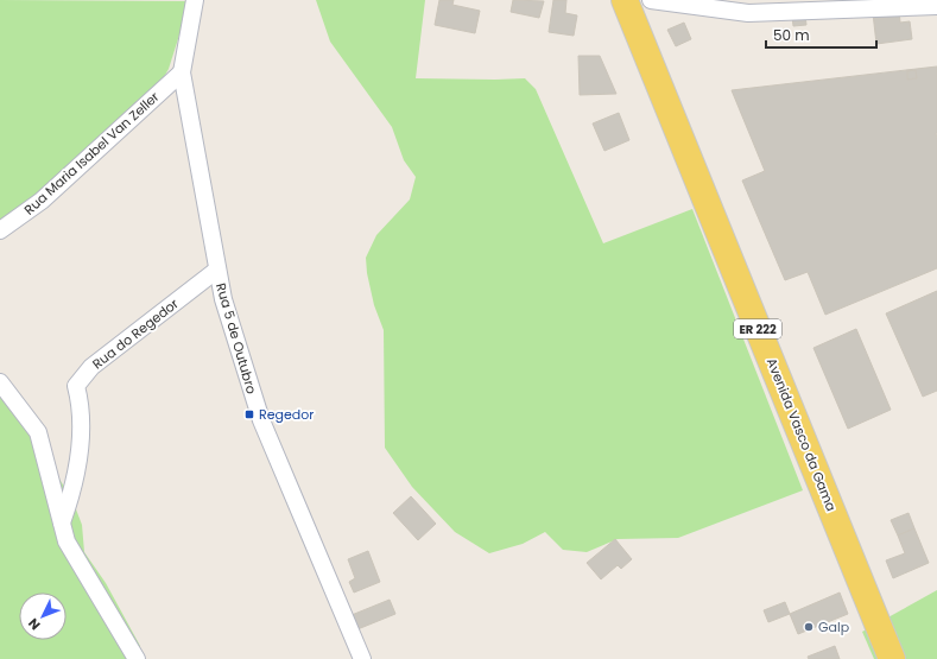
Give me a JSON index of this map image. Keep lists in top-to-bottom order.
{
  "streets": {
    "main road": ["ER 222", "Avenida Vasco da Gama"],
    "street": ["Rua Maria Isabel Van Zeller", "Rua do Regedor", "Rua 5 de Outubro"]
  },
  "crossings": [
    ["Rua Maria Isabel Van Zeller", "Rua 5 de Outubro"],
    ["Rua do Regedor", "Rua 5 de Outubro"]
  ],
  "places": {
    "transit": ["Regedor"],
    "other": ["Galp"]
  },
  "scale_bar": "50 m",
  "north": "bottom left"
}
